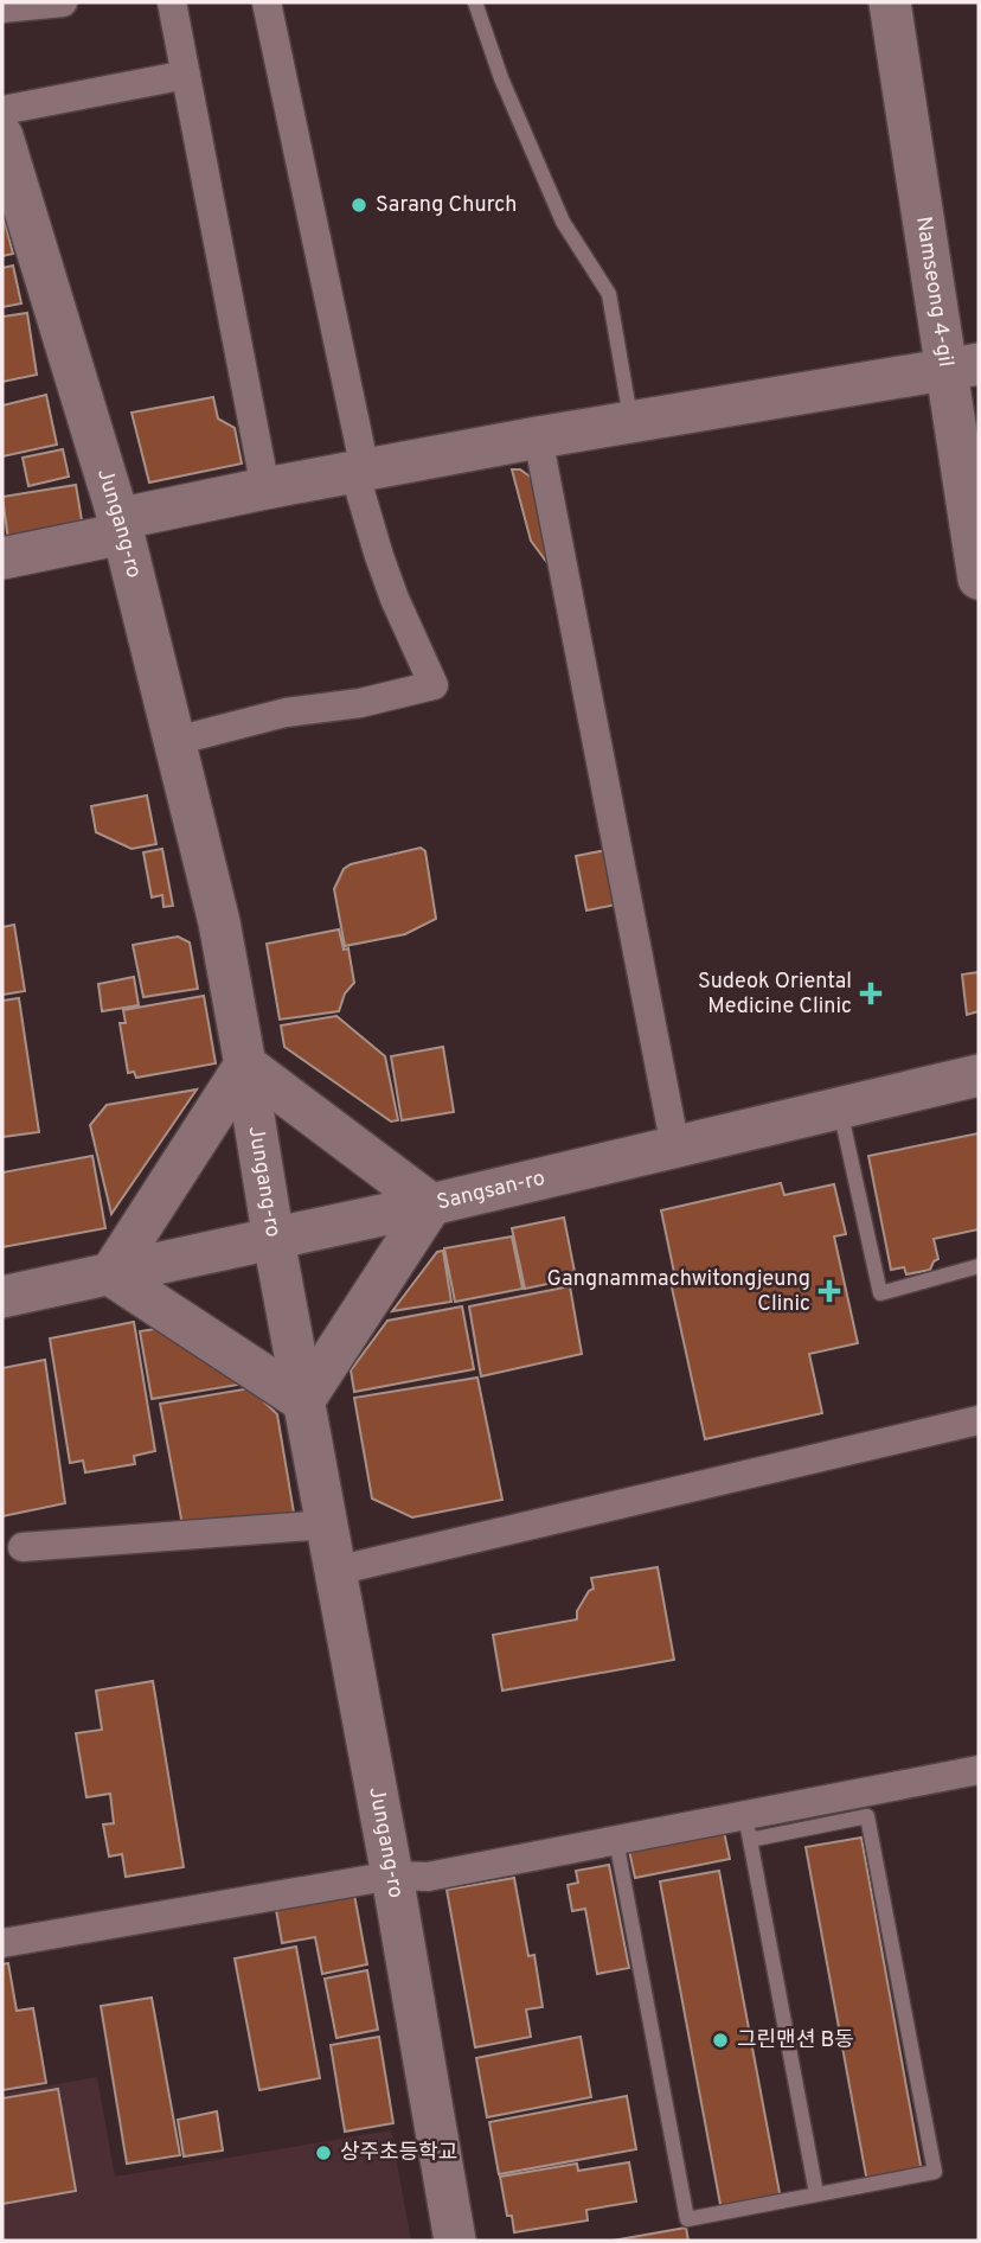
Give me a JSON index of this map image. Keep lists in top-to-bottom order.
{
  "streets": {
    "street": ["Namseong 4-gil", "Jungang-ro", "Sangsan-ro"]
  },
  "crossings": [
    ["Jungang-ro", "Sangsan-ro"]
  ],
  "places": {
    "other": ["Sarang Church", "그린맨션 B동", "상주초등학교"],
    "health": ["Sudeok Oriental Medicine Clinic", "Gangnammachwitongjeung Clinic"]
  }
}
